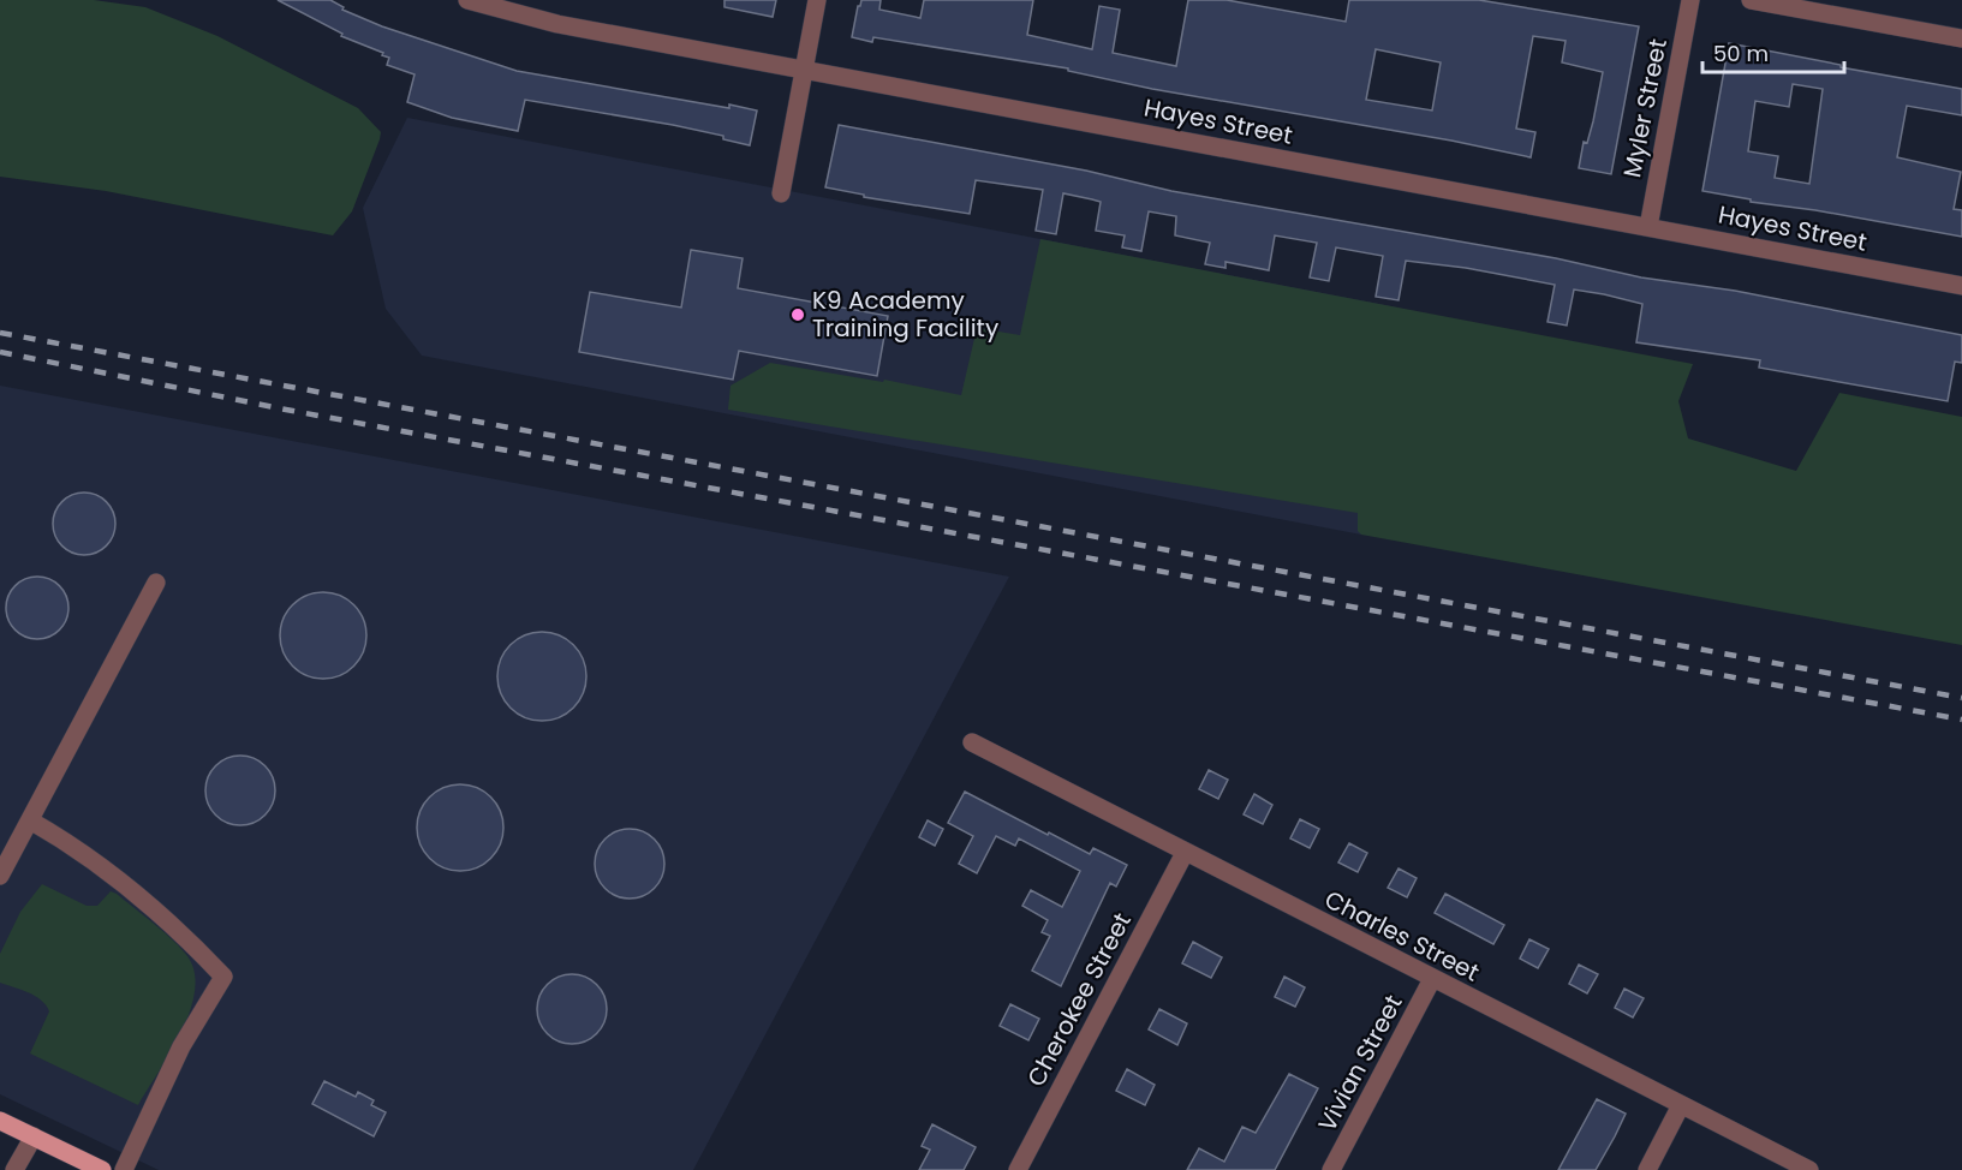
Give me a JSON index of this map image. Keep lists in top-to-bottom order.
{
  "streets": {
    "street": [
      "Myler Street",
      "Hayes Street",
      "Charles Street",
      "Cherokee Street",
      "Vivian Street"
    ]
  },
  "crossings": [
    ["Myler Street", "Hayes Street"],
    ["Charles Street", "Cherokee Street"],
    ["Charles Street", "Vivian Street"]
  ],
  "places": ["K9 Academy Training Facility"],
  "scale_bar": "50 m"
}
